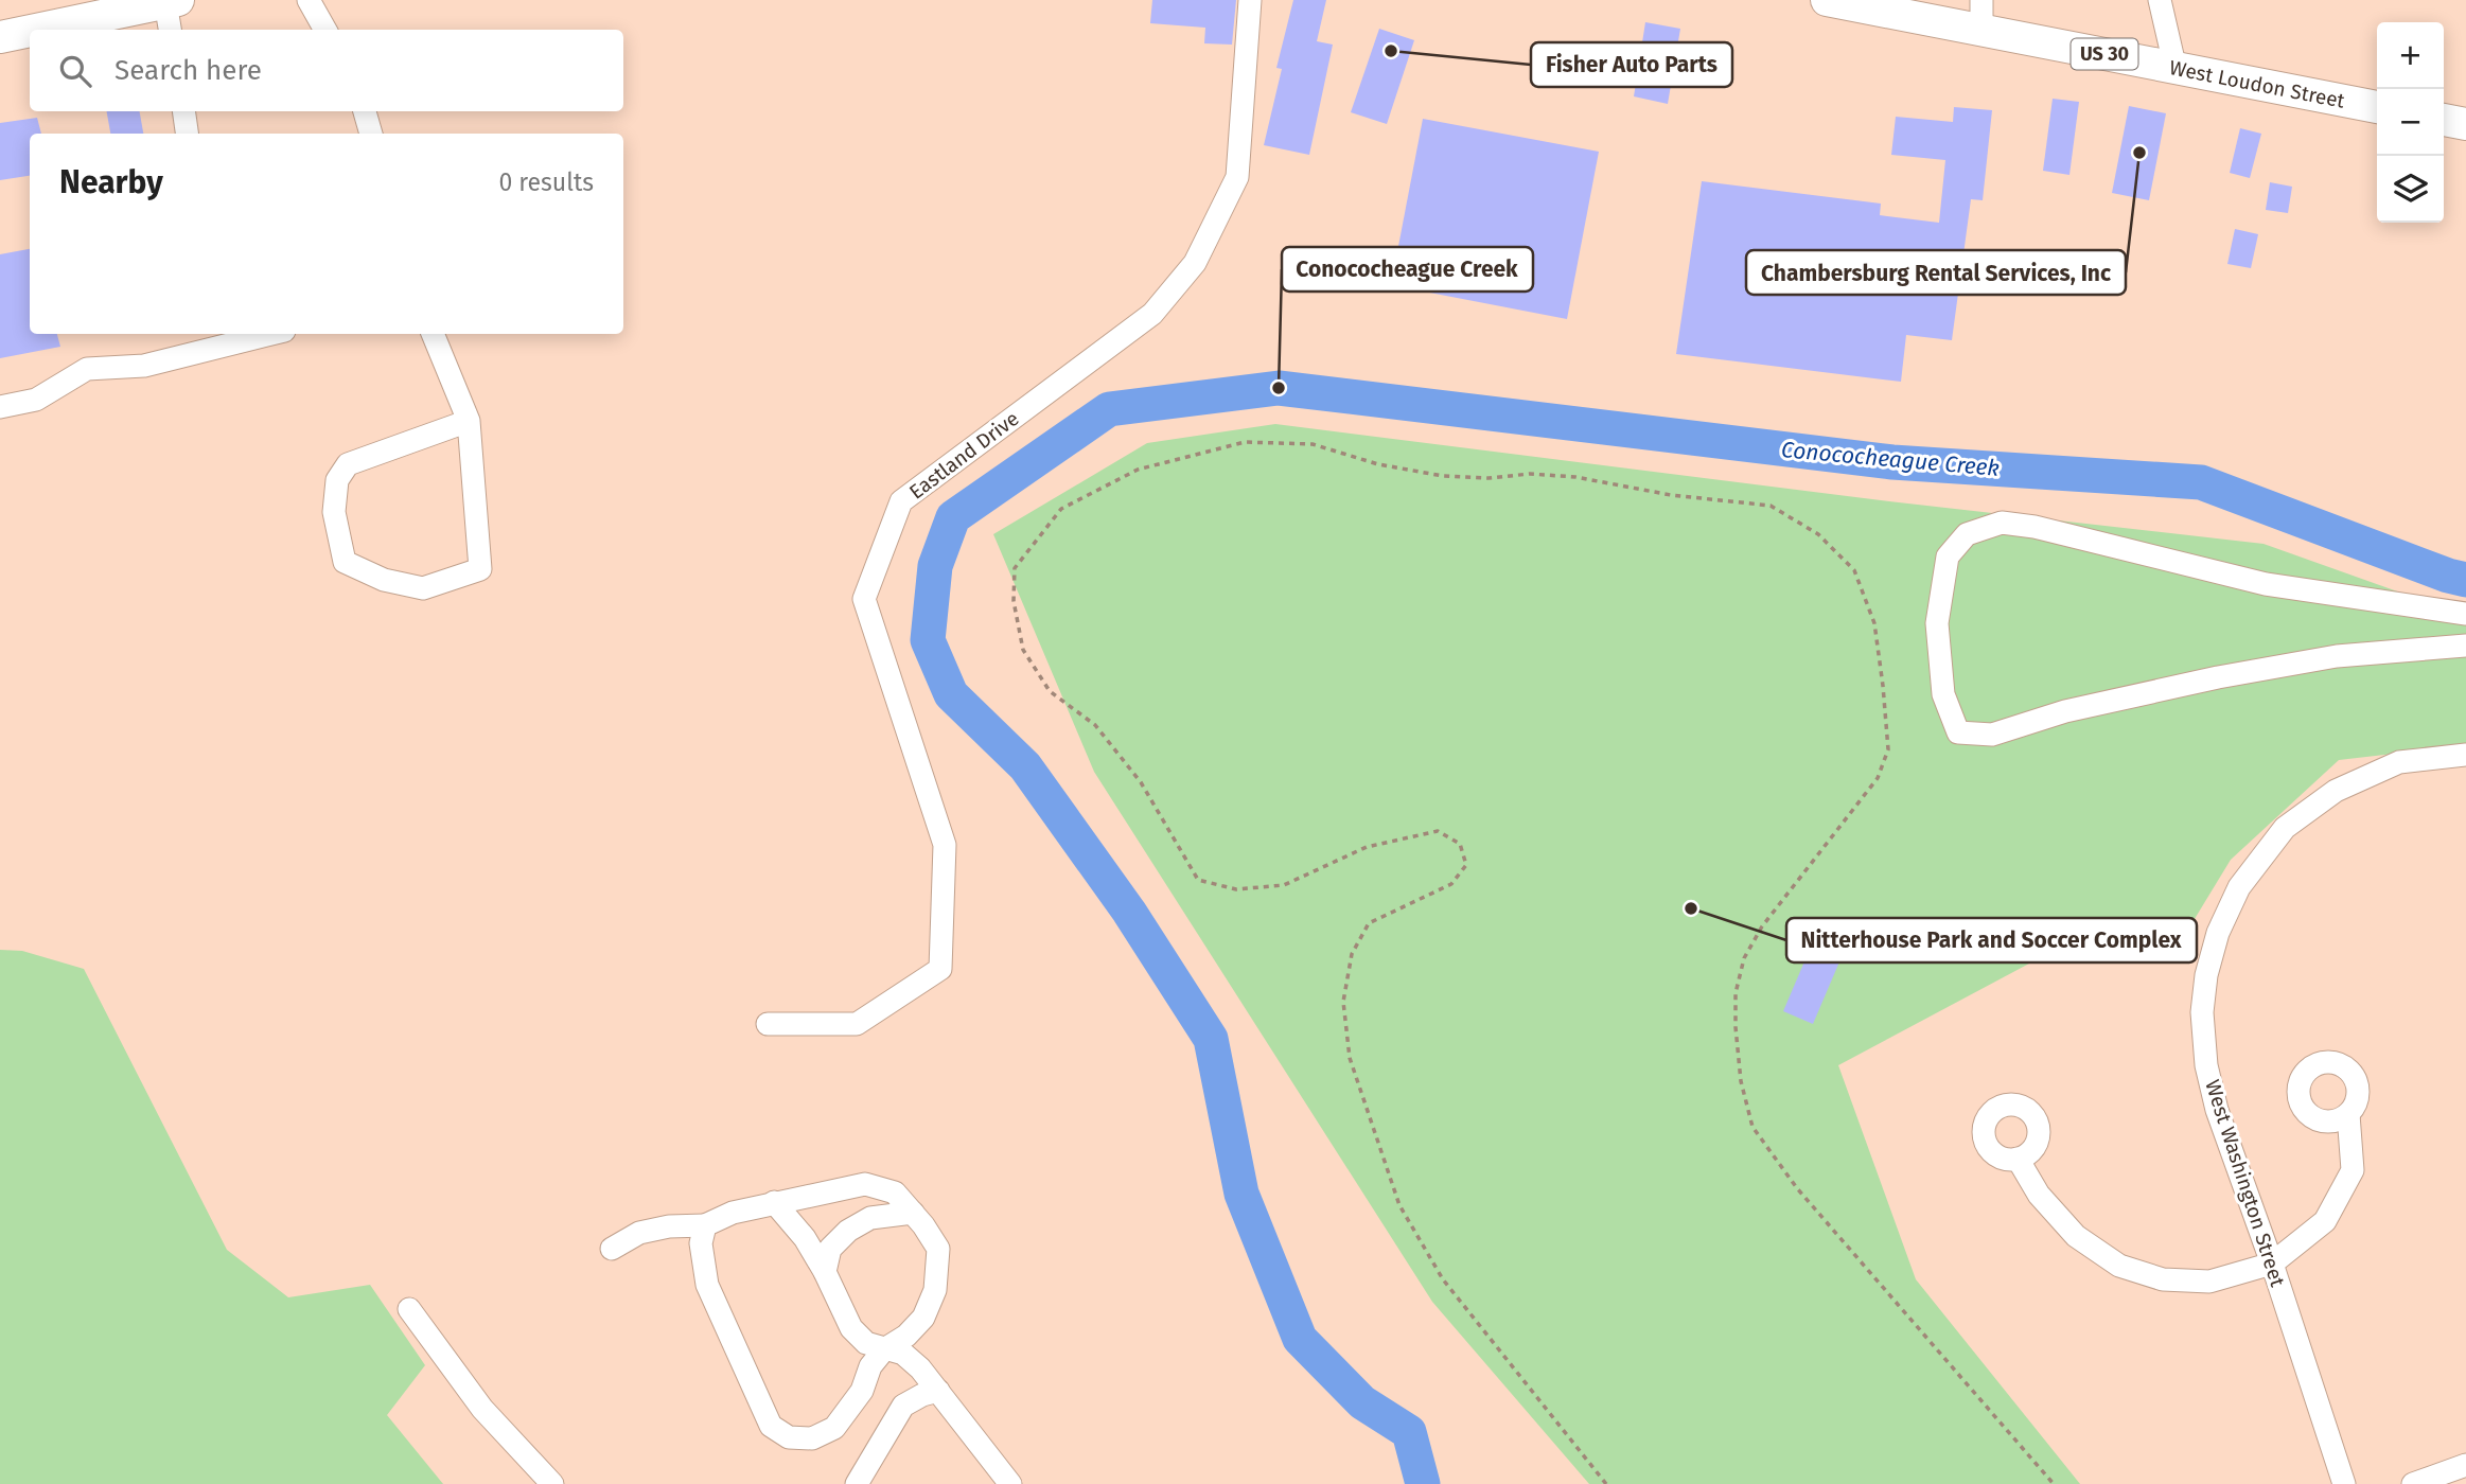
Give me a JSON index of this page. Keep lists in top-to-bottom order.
{
  "streets": {
    "highway": ["US 30", "West Loudon Street"],
    "street": ["Eastland Drive", "West Washington Street"]
  },
  "water": ["Conococheague Creek"],
  "places": [
    "Fisher Auto Parts",
    "Chambersburg Rental Services, Inc",
    "Conococheague Creek",
    "Nitterhouse Park and Soccer Complex"
  ],
  "page": {
    "map_buttons": ["+", "−"],
    "search": "Search here",
    "heading": ["Nearby", "0 results"]
  }
}
